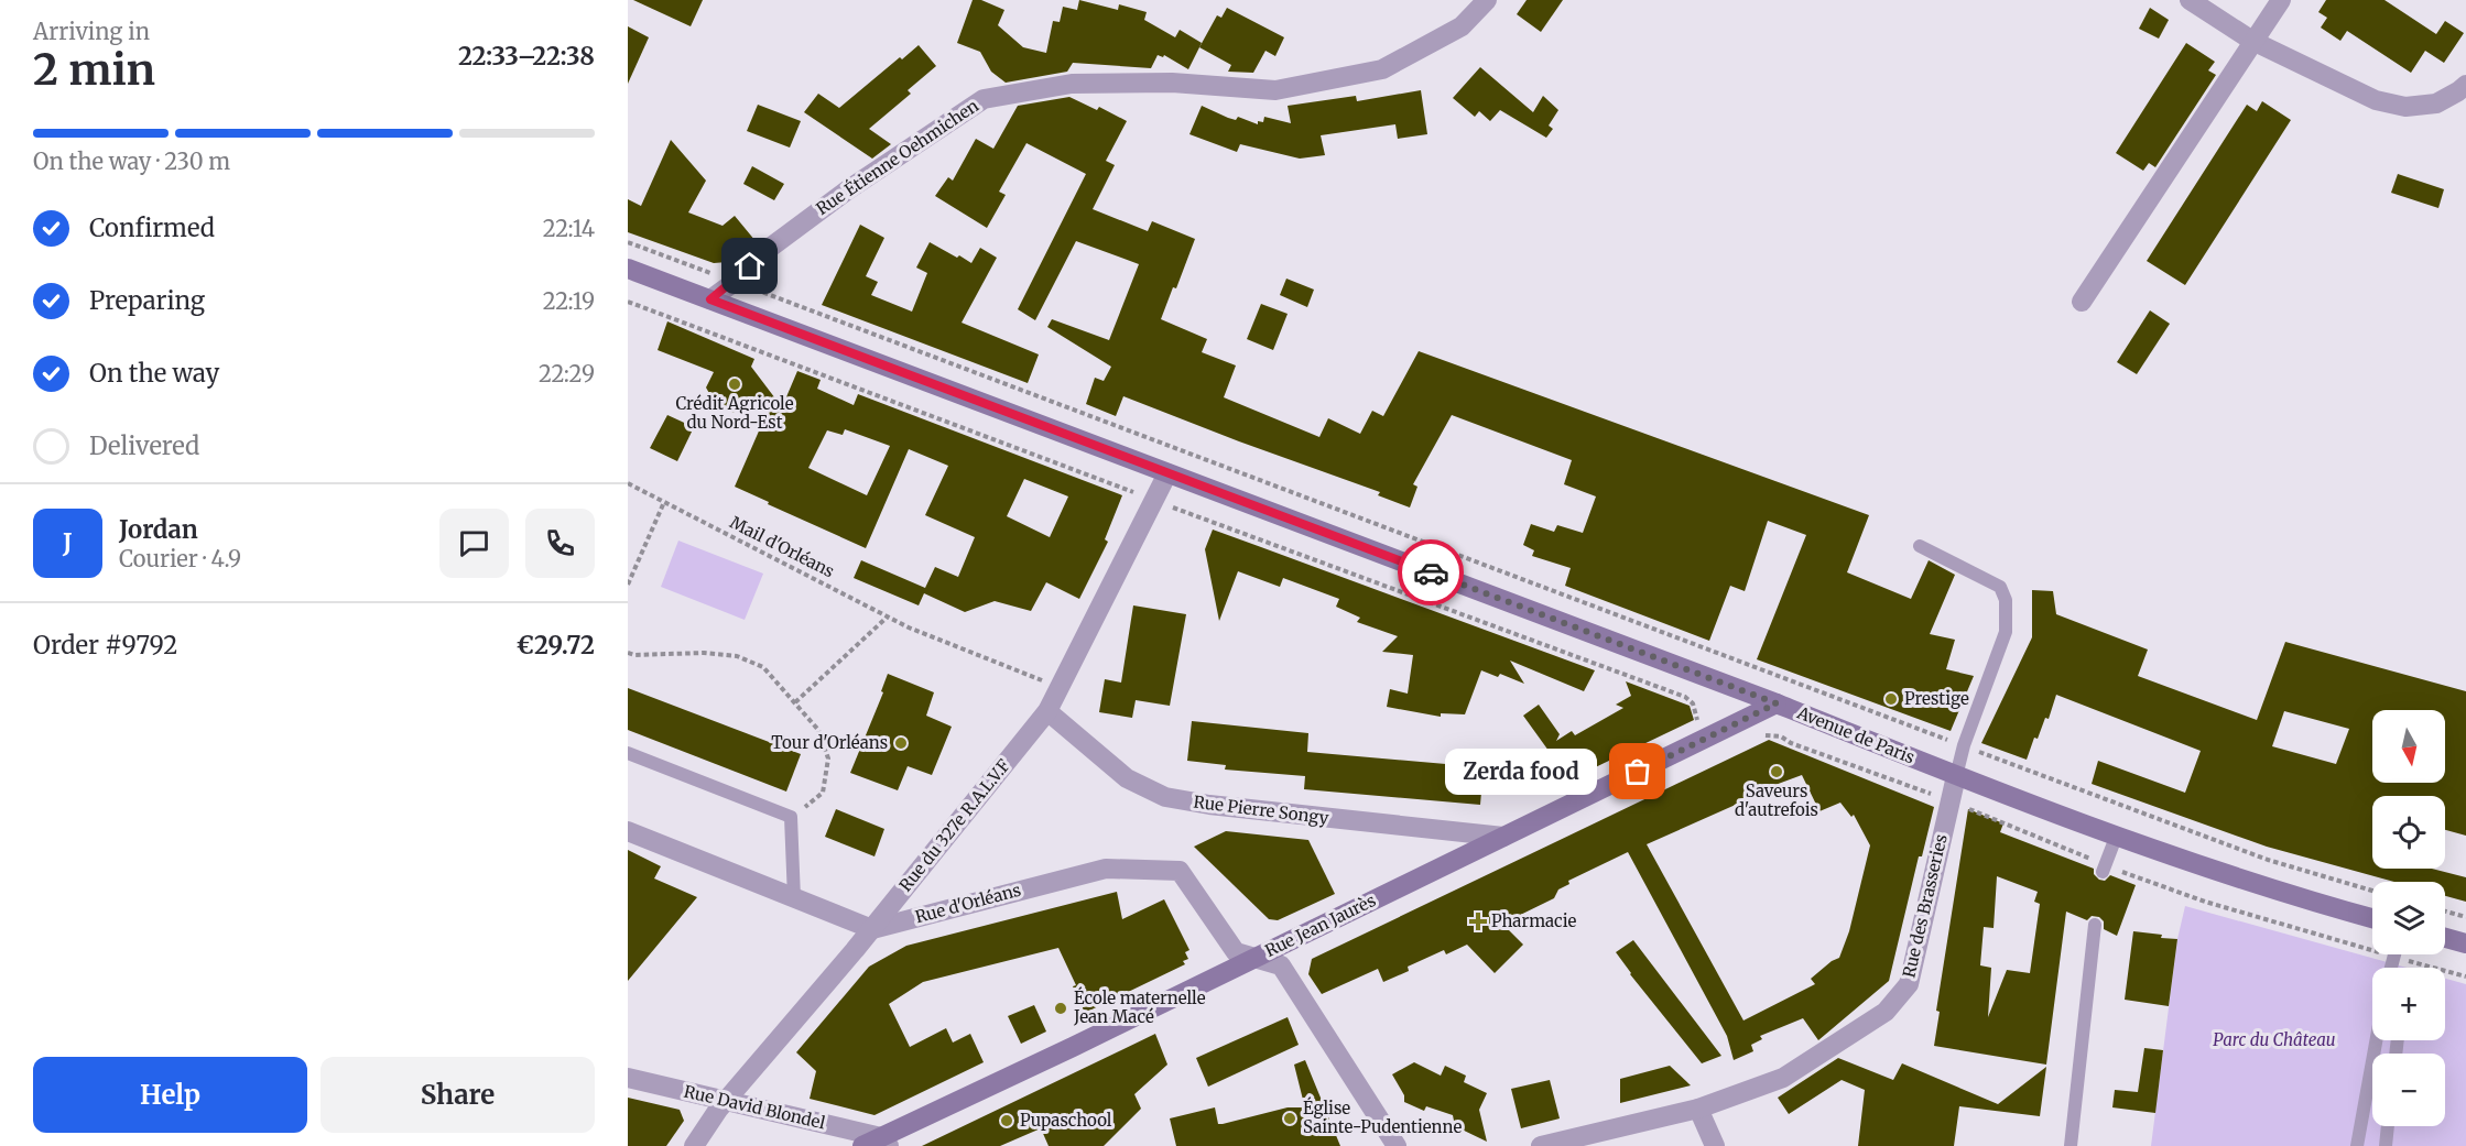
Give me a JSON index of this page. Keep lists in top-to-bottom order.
{
  "streets": {
    "main road": ["Avenue de Paris", "Rue Jean Jaurès"],
    "street": [
      "Rue Étienne Oehmichen",
      "Rue Pierre Songy",
      "Rue du 327e R.A.L.V.F",
      "Rue d'Orléans",
      "Rue des Brasseries",
      "Rue David Blondel"
    ],
    "path": ["Mail d'Orléans"]
  },
  "crossings": [
    ["Rue Étienne Oehmichen", "Avenue de Paris"],
    ["Mail d'Orléans", "Rue du 327e R.A.L.V.F"],
    ["Avenue de Paris", "Rue du 327e R.A.L.V.F"],
    ["Avenue de Paris", "Rue des Brasseries"],
    ["Avenue de Paris", "Rue Jean Jaurès"],
    ["Rue Pierre Songy", "Rue du 327e R.A.L.V.F"],
    ["Rue Pierre Songy", "Rue Jean Jaurès"],
    ["Rue du 327e R.A.L.V.F", "Rue d'Orléans"],
    ["Rue du 327e R.A.L.V.F", "Rue David Blondel"],
    ["Rue d'Orléans", "Rue Jean Jaurès"],
    ["Rue Jean Jaurès", "Rue David Blondel"]
  ],
  "parks": ["Parc du Château"],
  "places": {
    "other": [
      "Crédit Agricole du Nord-Est",
      "Prestige",
      "Tour d'Orléans",
      "Zerda food",
      "Saveurs d'autrefois",
      "École maternelle Jean Macé",
      "Église Sainte-Pudentienne",
      "Pupaschool"
    ],
    "health": ["Pharmacie"]
  },
  "north": "bottom",
  "page": {
    "heading": ["2 min", "Arriving in", "22:33–22:38"],
    "panel": [
      "Jordan",
      "Courier · 4.9",
      "Order #9792",
      "€29.72"
    ],
    "bar": "On the way · 230 m",
    "list": [
      ["Confirmed", "22:14"],
      ["Preparing", "22:19"],
      ["On the way", "22:29"],
      "Delivered"
    ],
    "round": "J",
    "map_buttons": ["+", "−"],
    "bubble": "Zerda food",
    "buttons": ["Help", "Share"]
  }
}
